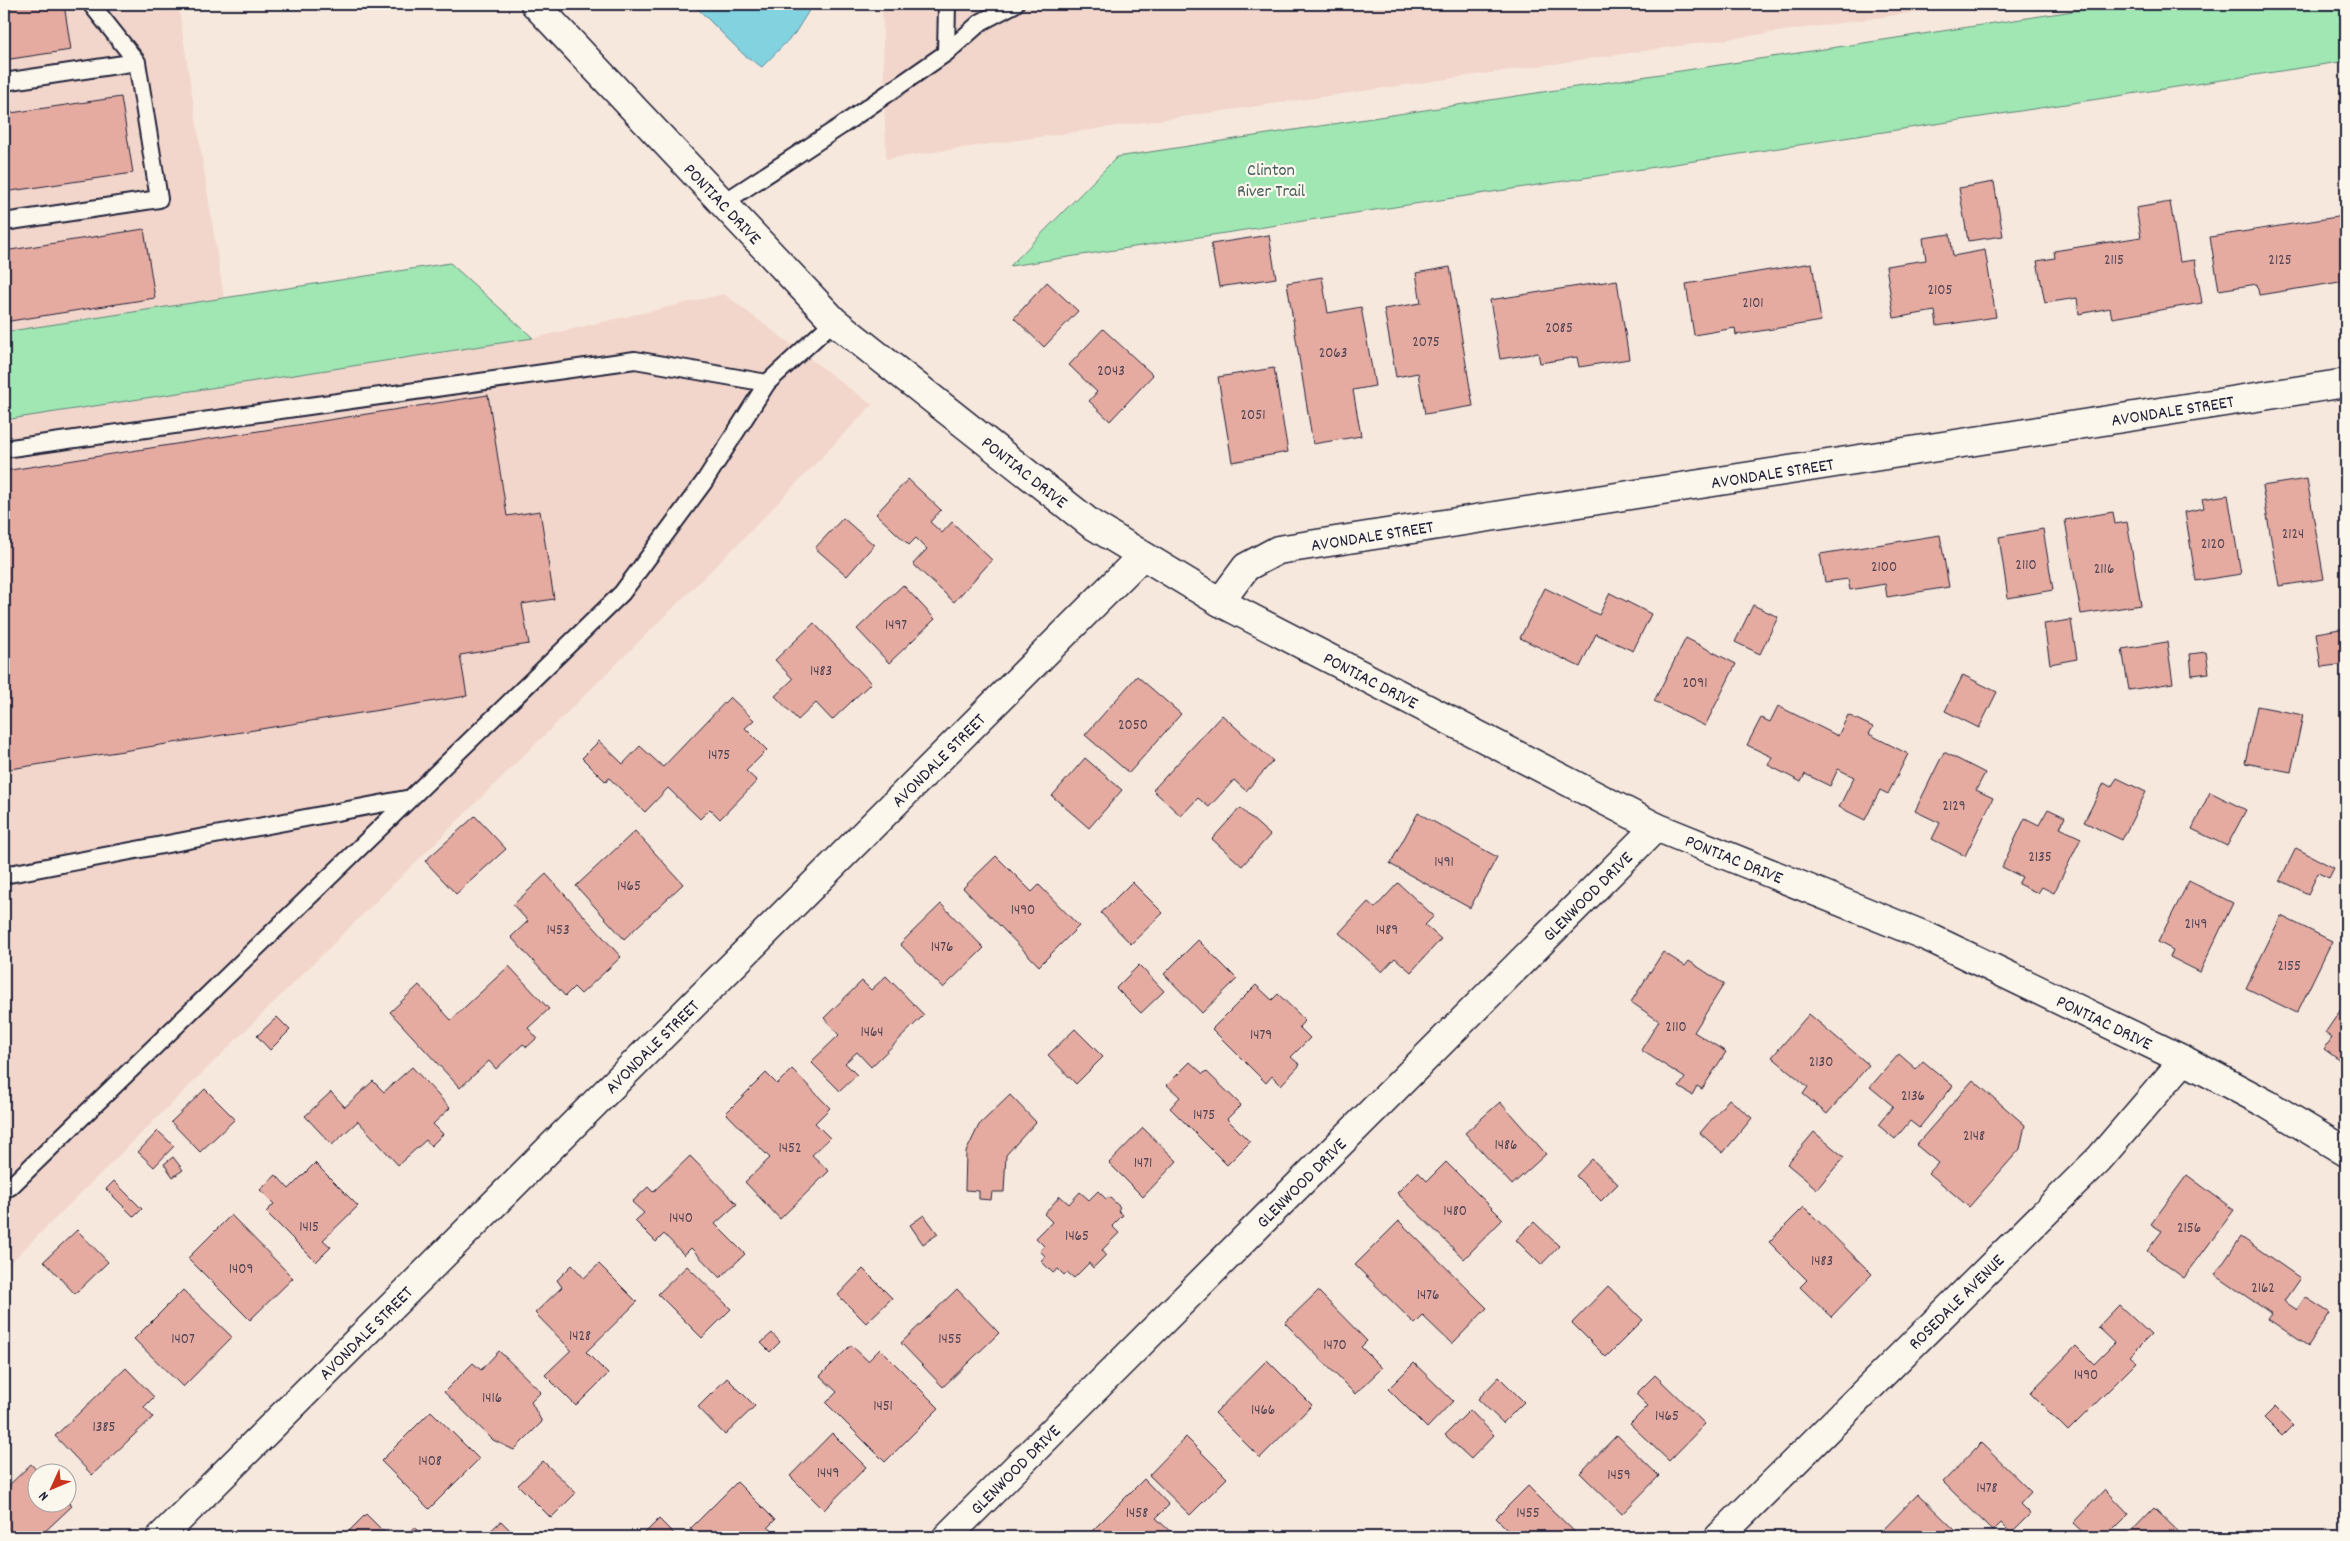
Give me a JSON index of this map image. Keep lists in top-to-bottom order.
{
  "streets": {
    "street": [
      "PONTIAC DRIVE",
      "AVONDALE STREET",
      "GLENWOOD DRIVE",
      "ROSEDALE AVENUE"
    ]
  },
  "crossings": [
    ["PONTIAC DRIVE", "AVONDALE STREET"],
    ["PONTIAC DRIVE", "GLENWOOD DRIVE"],
    ["PONTIAC DRIVE", "ROSEDALE AVENUE"]
  ],
  "parks": ["Clinton River Trail"],
  "house_numbers": [
    "2115",
    "2125",
    "2105",
    "2101",
    "2085",
    "2075",
    "2063",
    "2043",
    "2051",
    "2124",
    "2120",
    "2110",
    "2100",
    "2116",
    "1497",
    "1483",
    "2091",
    "2050",
    "1475",
    "2129",
    "2135",
    "1491",
    "1465",
    "1490",
    "2149",
    "1453",
    "1489",
    "1476",
    "2155",
    "2110",
    "1464",
    "1479",
    "2130",
    "2136",
    "1475",
    "2148",
    "1486",
    "1452",
    "1471",
    "1480",
    "1440",
    "1415",
    "2156",
    "1465",
    "1483",
    "1409",
    "2162",
    "1476",
    "1428",
    "1407",
    "1455",
    "1470",
    "1490",
    "1416",
    "1451",
    "1466",
    "1465",
    "1385",
    "1408",
    "1449",
    "1459",
    "1478",
    "1458",
    "1455"
  ],
  "north": "bottom left"
}
